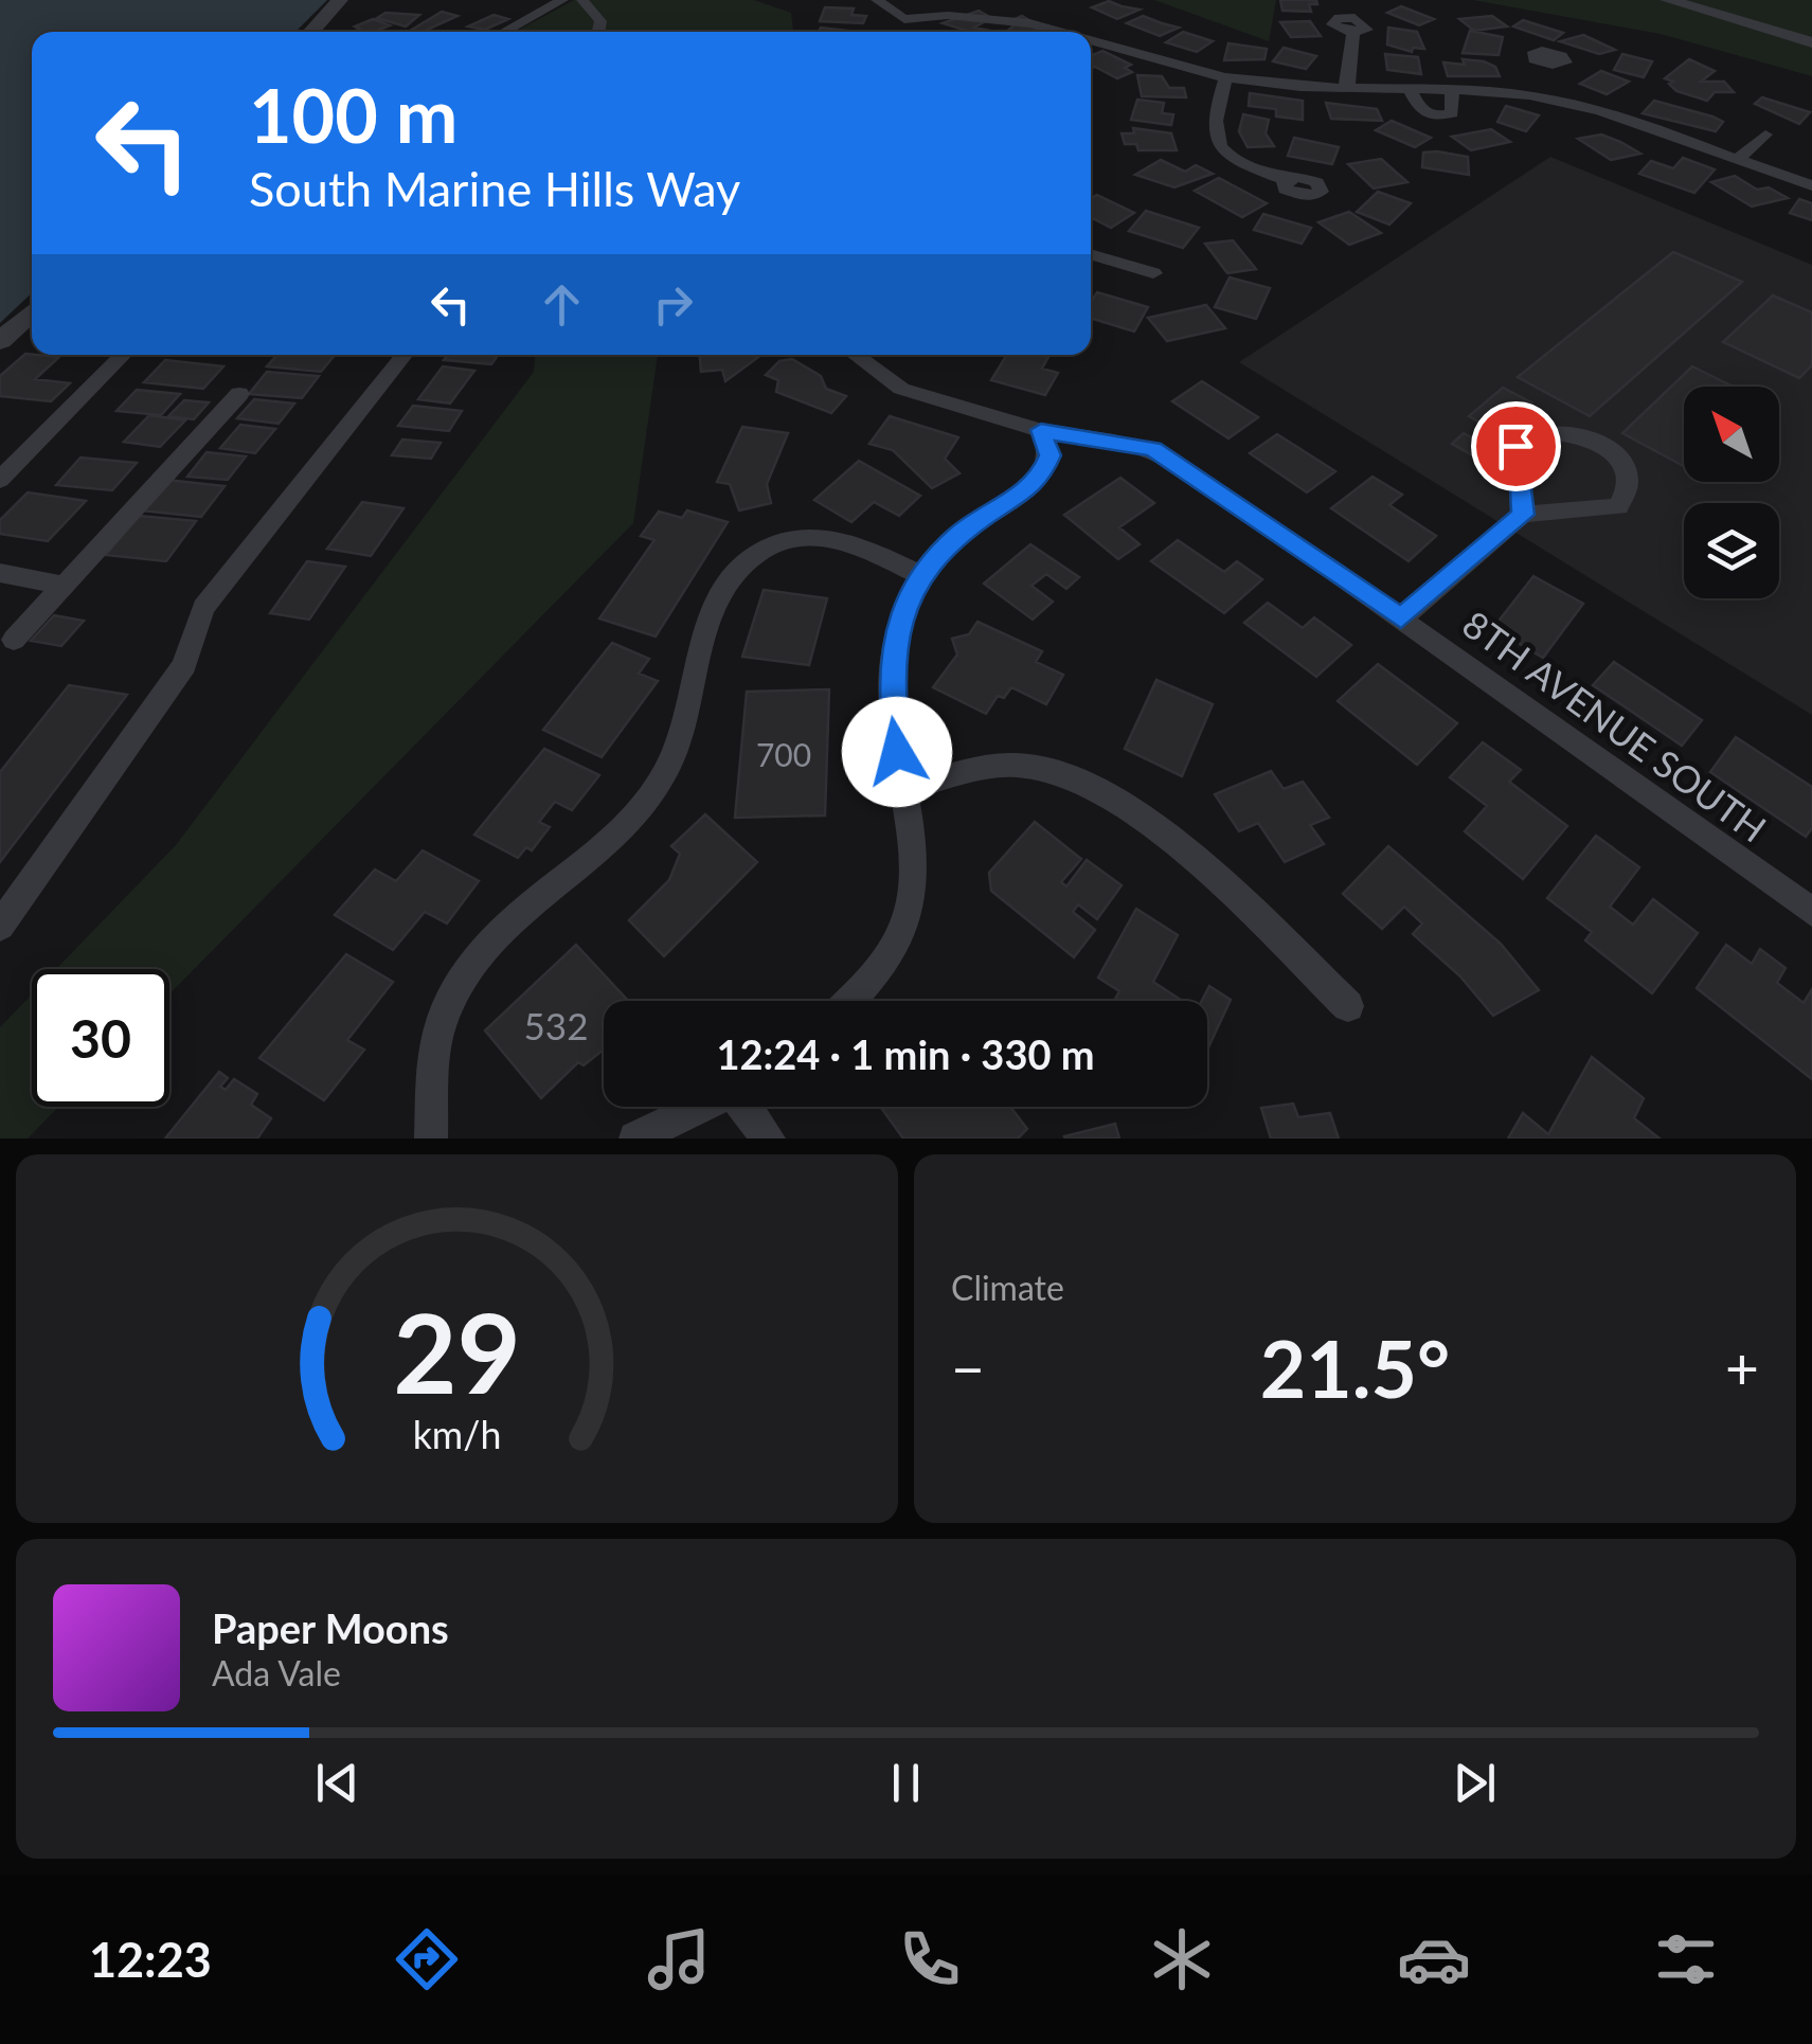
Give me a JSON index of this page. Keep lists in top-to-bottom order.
{
  "streets": {
    "street": ["8TH AVENUE SOUTH"]
  },
  "house_numbers": ["700", "532"],
  "north": "top left",
  "page": {
    "turn": ["100 m", "South Marine Hills Way"],
    "limit": "30",
    "trip": "12:24 · 1 min · 330 m",
    "tile": "Climate",
    "heat": ["−", "21.5°", "+"],
    "song": ["Paper Moons", "Ada Vale"],
    "tabs": "12:23",
    "gauge": ["29", "km/h"]
  }
}
